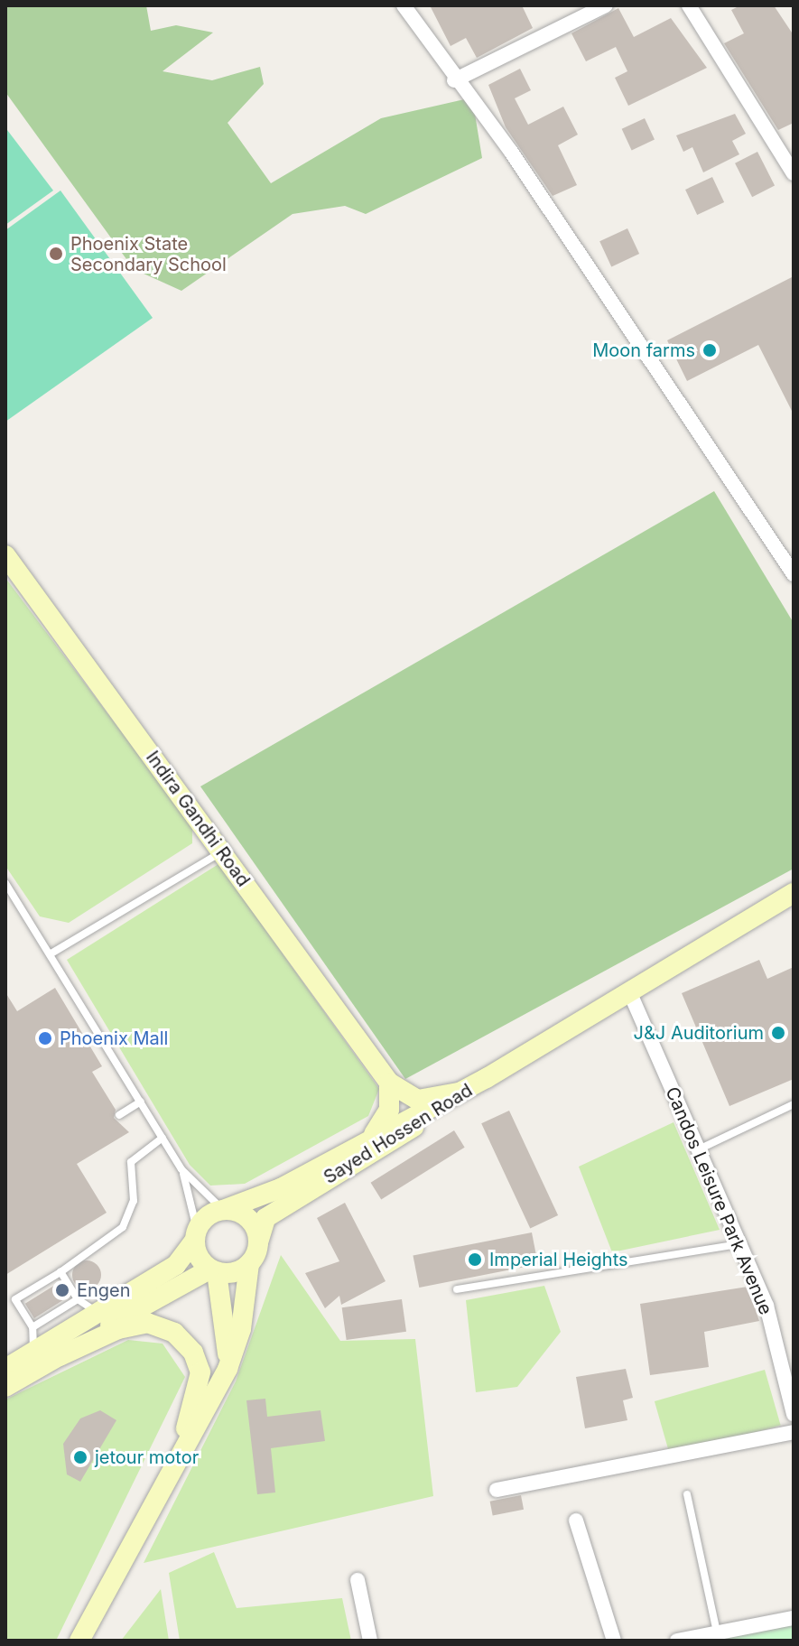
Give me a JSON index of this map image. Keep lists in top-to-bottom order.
{
  "streets": {
    "main road": ["Indira Gandhi Road", "Sayed Hossen Road"],
    "street": ["Candos Leisure Park Avenue"]
  },
  "crossings": [
    ["Indira Gandhi Road", "Sayed Hossen Road"],
    ["Sayed Hossen Road", "Candos Leisure Park Avenue"]
  ],
  "places": [
    "Phoenix State Secondary School",
    "Moon farms",
    "J&J Auditorium",
    "Phoenix Mall",
    "Imperial Heights",
    "Engen",
    "jetour motor"
  ]
}
